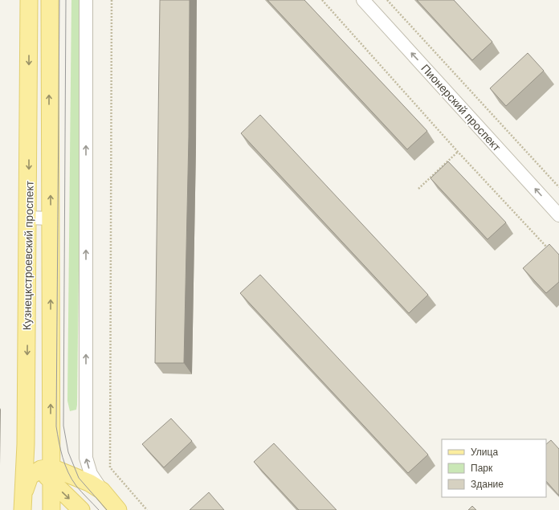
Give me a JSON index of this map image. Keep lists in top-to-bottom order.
{
  "streets": {
    "main road": ["Кузнецкстроевский проспект"],
    "street": ["Пионерский проспект"]
  },
  "one_way": ["Пионерский проспект"],
  "legend": ["Улица", "Парк", "Здание"]
}
